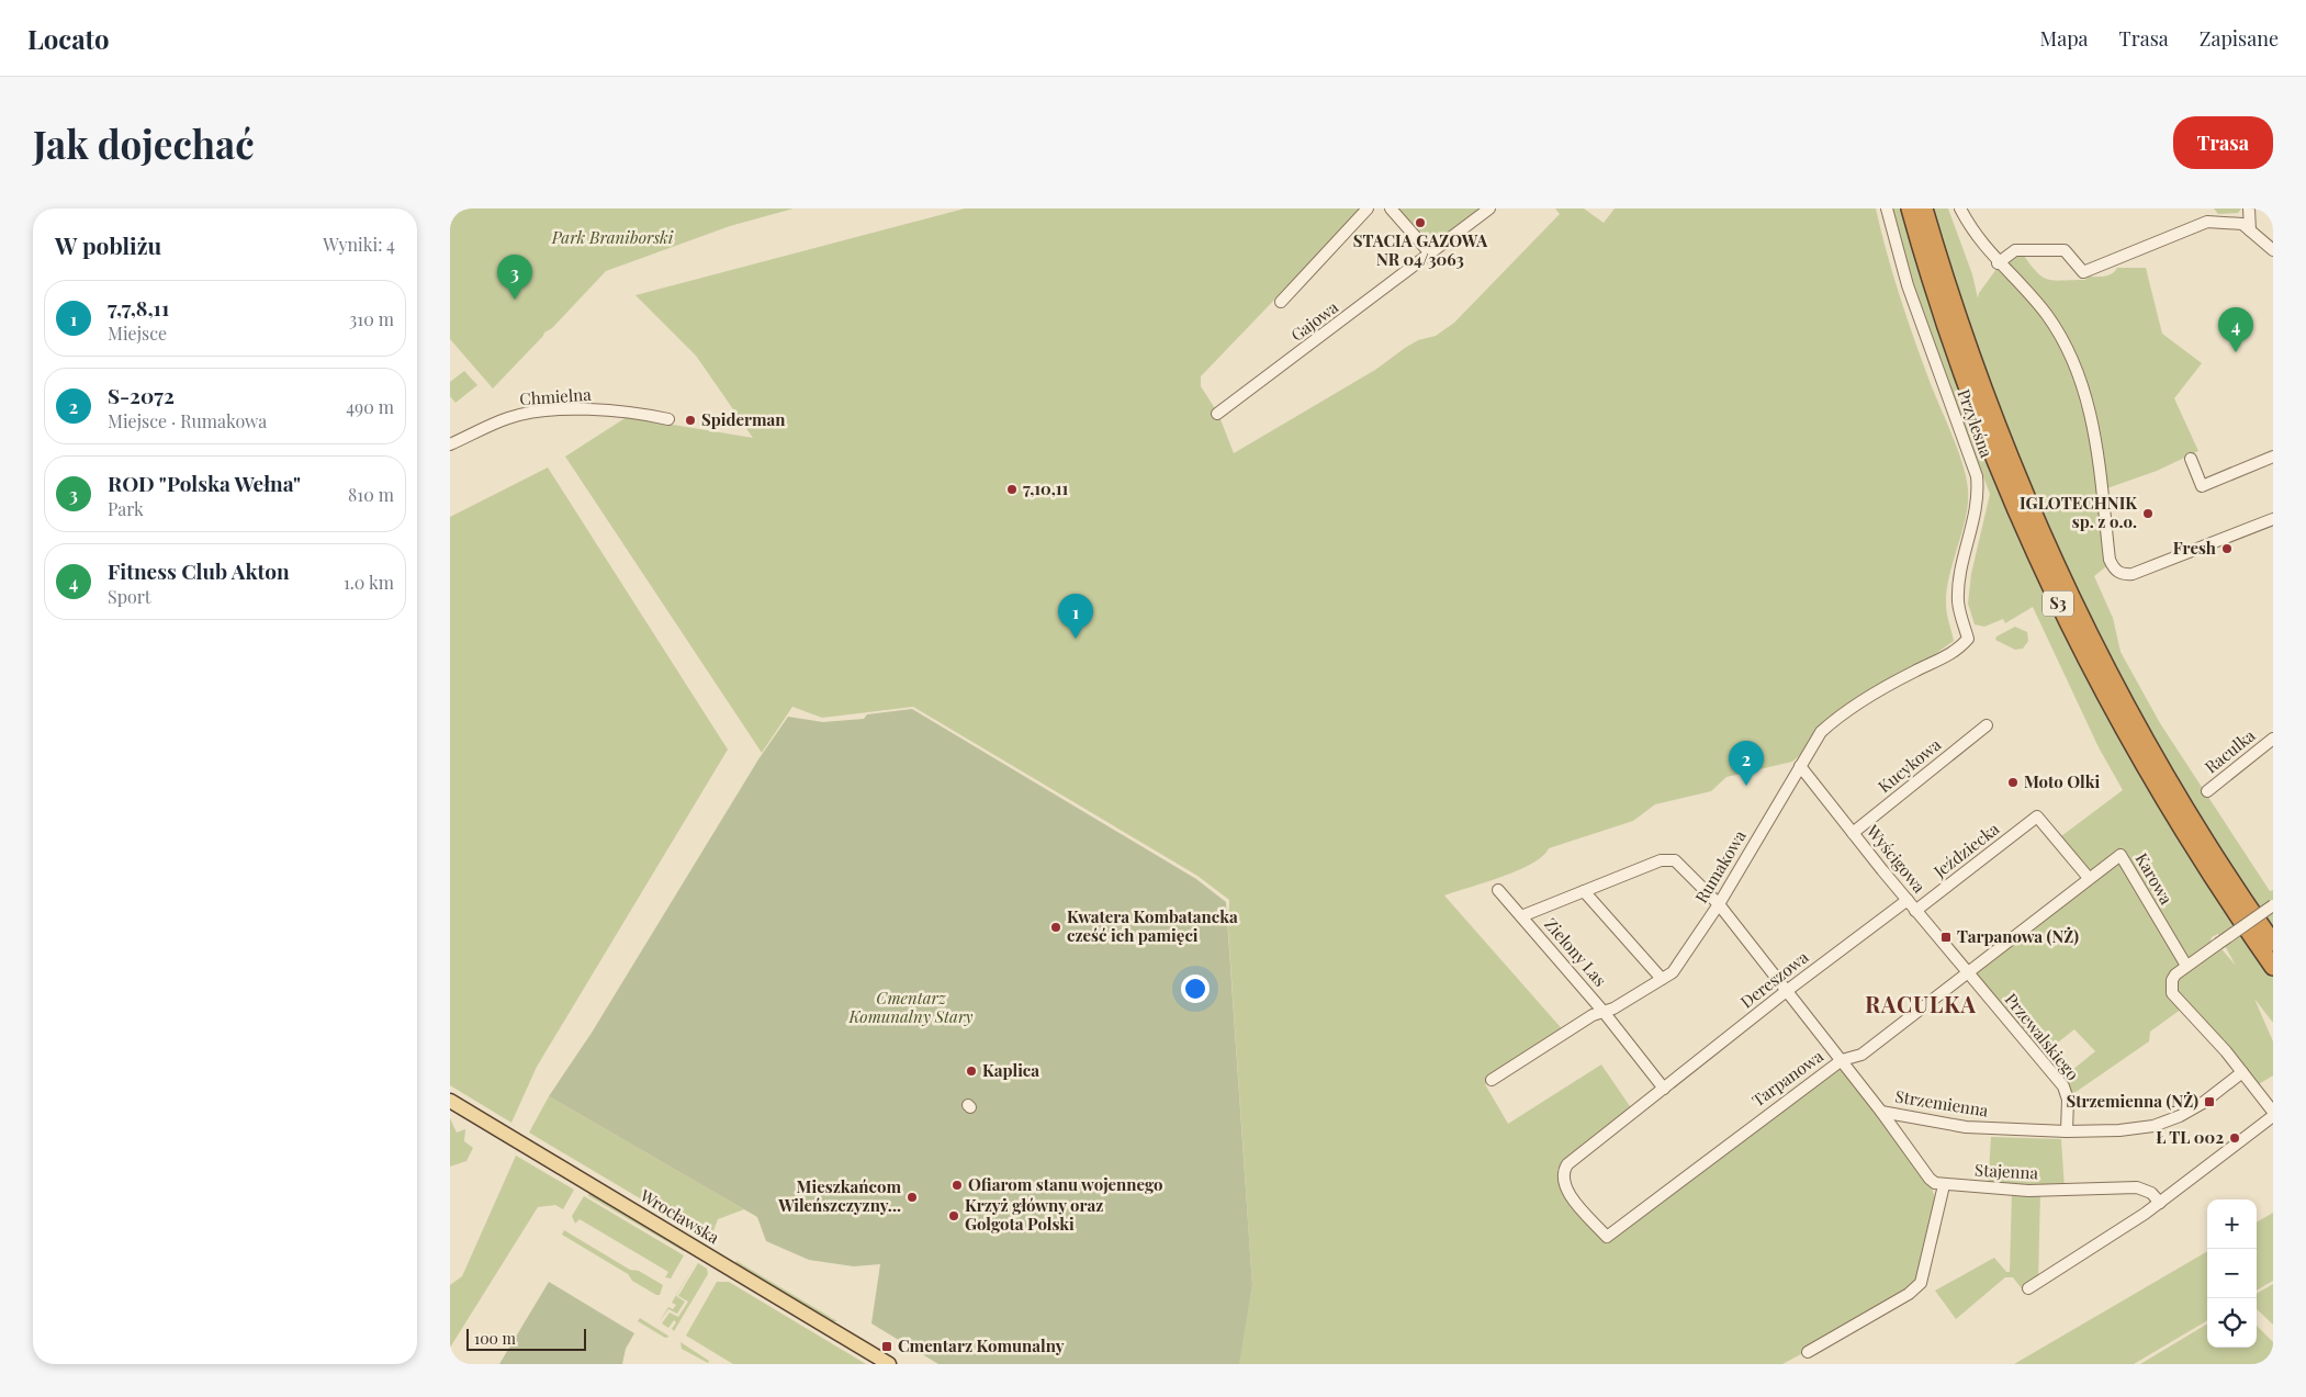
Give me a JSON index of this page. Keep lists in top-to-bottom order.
{
  "streets": {
    "highway": ["S3"],
    "main road": ["Wrocławska"],
    "street": [
      "Gajowa",
      "Chmielna",
      "Przyleśna",
      "Raculka",
      "Kucykowa",
      "Jeździecka",
      "Wyścigowa",
      "Rumakowa",
      "Karowa",
      "Zielony Las",
      "Dereszowa",
      "Przewalskiego",
      "Tarpanowa",
      "Strzemienna",
      "Stajenna"
    ]
  },
  "crossings": [
    ["Przyleśna", "Rumakowa"],
    ["Kucykowa", "Wyścigowa"],
    ["Jeździecka", "Wyścigowa"],
    ["Jeździecka", "Karowa"],
    ["Jeździecka", "Tarpanowa"],
    ["Wyścigowa", "Rumakowa"],
    ["Wyścigowa", "Dereszowa"],
    ["Wyścigowa", "Przewalskiego"],
    ["Wyścigowa", "Tarpanowa"],
    ["Rumakowa", "Zielony Las"],
    ["Rumakowa", "Strzemienna"],
    ["Karowa", "Tarpanowa"],
    ["Zielony Las", "Strzemienna"],
    ["Dereszowa", "Tarpanowa"],
    ["Dereszowa", "Strzemienna"],
    ["Przewalskiego", "Tarpanowa"],
    ["Przewalskiego", "Strzemienna"],
    ["Tarpanowa", "Strzemienna"]
  ],
  "districts": ["RACULKA"],
  "parks": ["Park Braniborski", "Cmentarz Komunalny Stary"],
  "places": {
    "other": [
      "STACIA GAZOWA NR 04/3063",
      "Spiderman",
      "7,10,11",
      "IGLOTECHNIK sp. z o.o.",
      "Fresh",
      "Moto Olki",
      "Kwatera Kombatancka cześć ich pamięci",
      "Kaplica",
      "Ł TL 002",
      "Ofiarom stanu wojennego",
      "Mieszkańcom Wileńszczyzny...",
      "Krzyż główny oraz Golgota Polski"
    ],
    "transit": ["Tarpanowa (NŻ)", "Strzemienna (NŻ)", "Cmentarz Komunalny"]
  },
  "scale_bar": "100 m",
  "page": {
    "header": "Locato",
    "nav": ["Mapa", "Trasa", "Zapisane"],
    "buttons": "Trasa",
    "title": "Jak dojechać",
    "heading": ["W pobliżu", "Wyniki: 4"],
    "pins": [
      "3",
      "4",
      "1",
      "2"
    ],
    "list": [
      {
        "mark": "1",
        "name": "7,7,8,11",
        "note": "Miejsce",
        "value": "310 m"
      },
      {
        "mark": "2",
        "name": "S-2072",
        "note": "Miejsce · Rumakowa",
        "value": "490 m"
      },
      {
        "mark": "3",
        "name": "ROD \"Polska Wełna\"",
        "note": "Park",
        "value": "810 m"
      },
      {
        "mark": "4",
        "name": "Fitness Club Akton",
        "note": "Sport",
        "value": "1.0 km"
      }
    ],
    "map_buttons": ["+", "−"],
    "scale": "100 m"
  }
}
